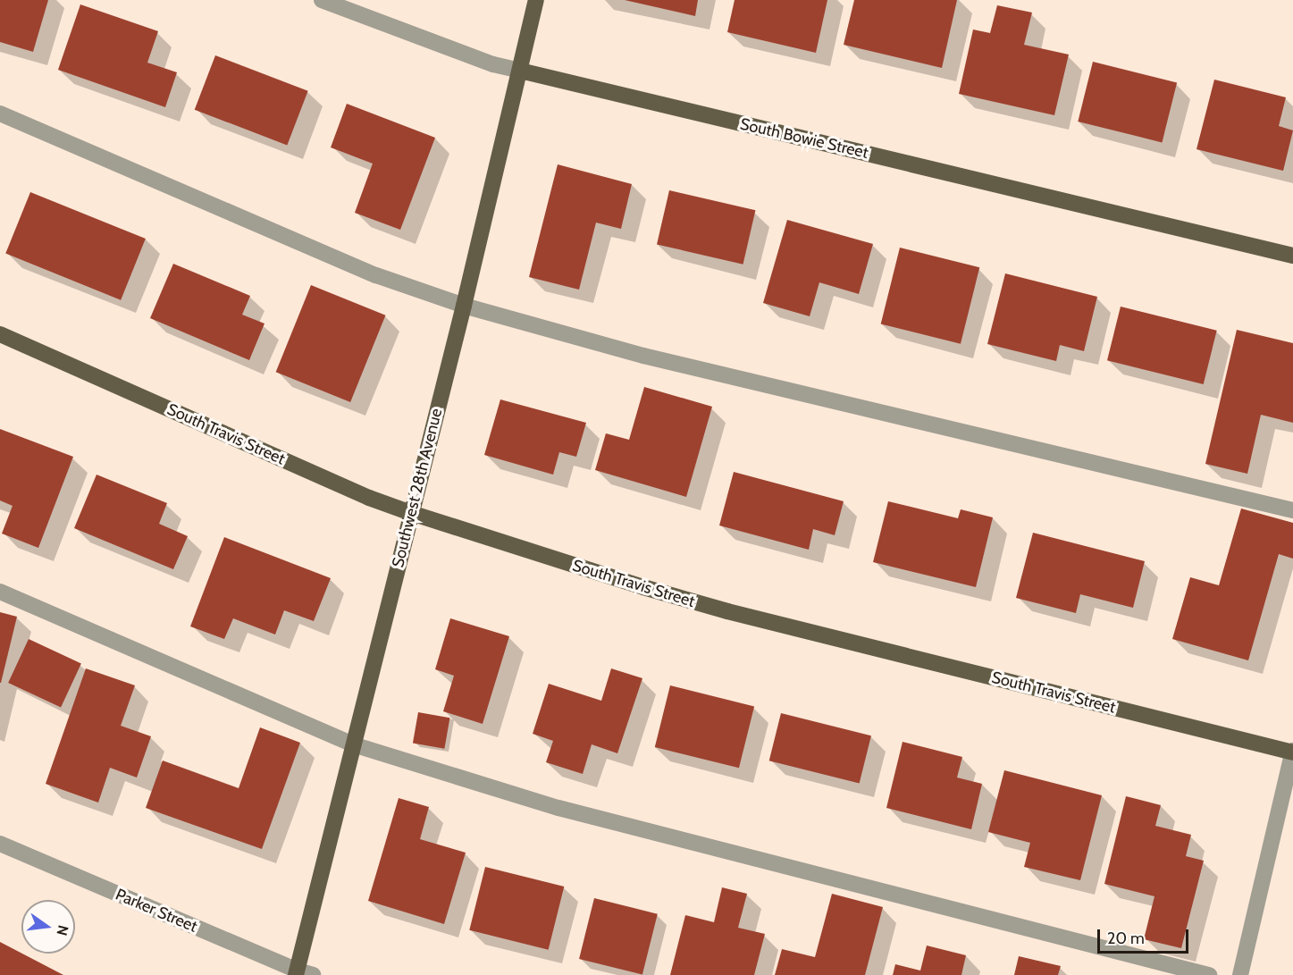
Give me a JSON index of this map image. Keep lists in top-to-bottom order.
{
  "streets": {
    "main road": ["South Bowie Street", "South Travis Street", "Southwest 28th Avenue"],
    "street": ["Parker Street"]
  },
  "crossings": [
    ["South Bowie Street", "Southwest 28th Avenue"],
    ["South Travis Street", "Southwest 28th Avenue"],
    ["Southwest 28th Avenue", "Parker Street"]
  ],
  "scale_bar": "20 m",
  "north": "right"
}
